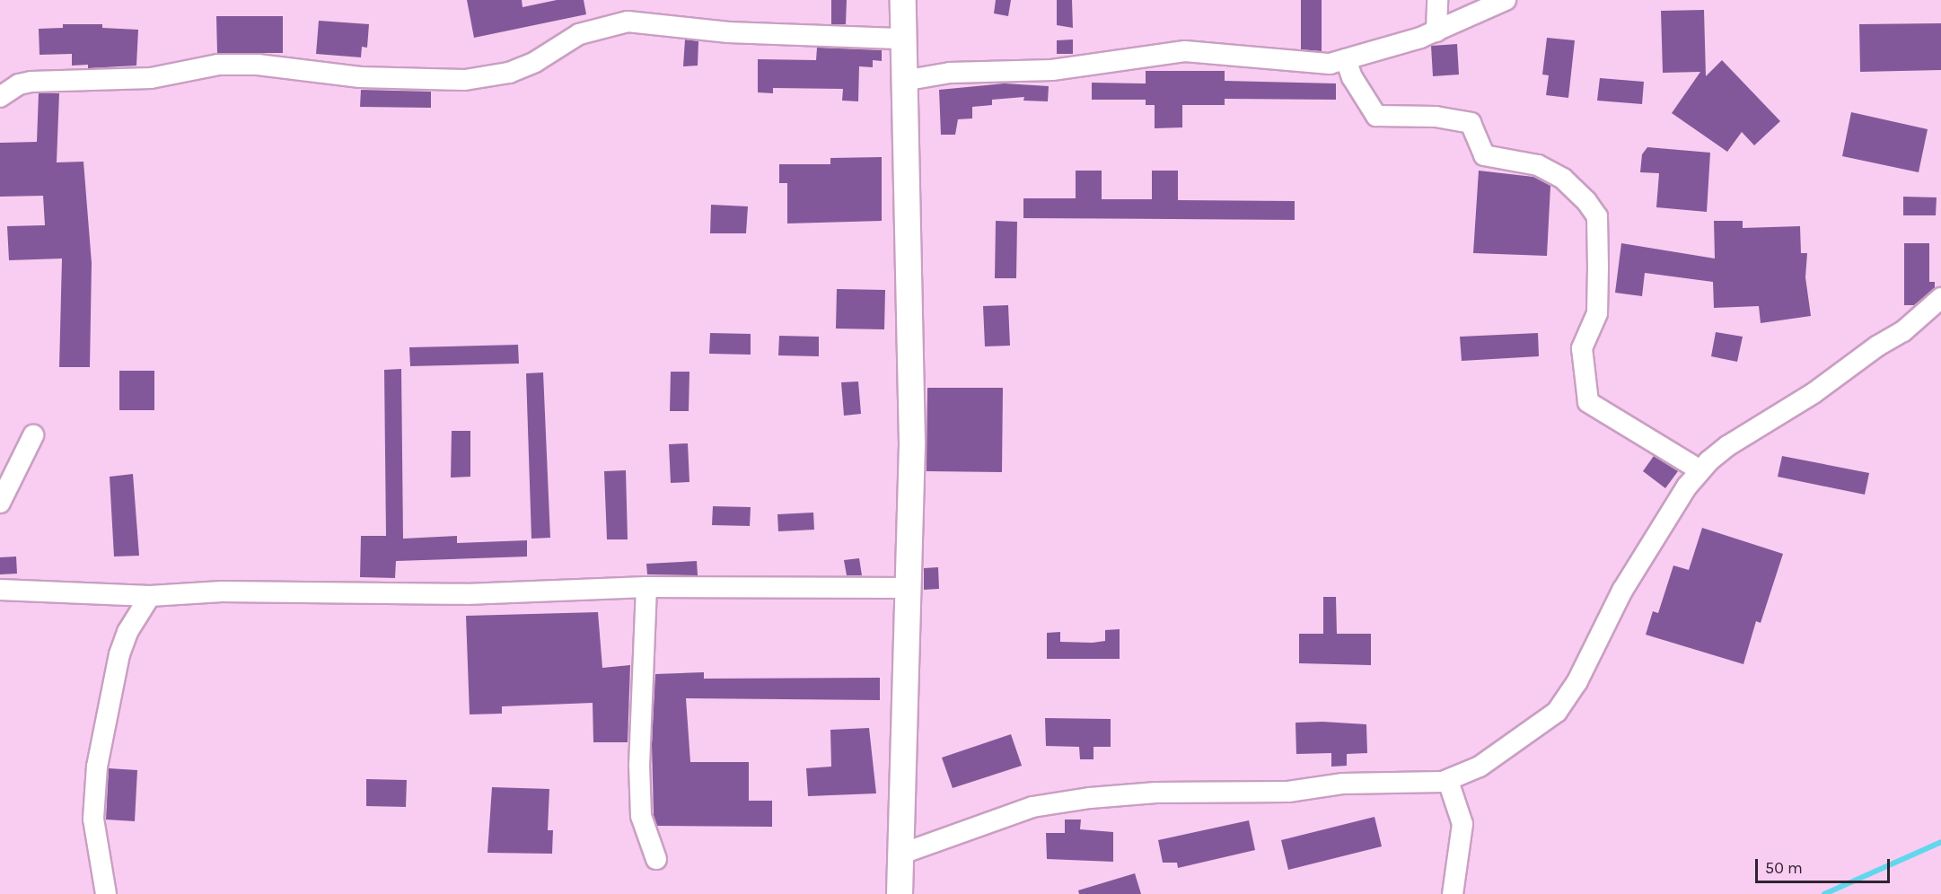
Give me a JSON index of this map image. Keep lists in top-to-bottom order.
{
  "scale_bar": "50 m"
}
